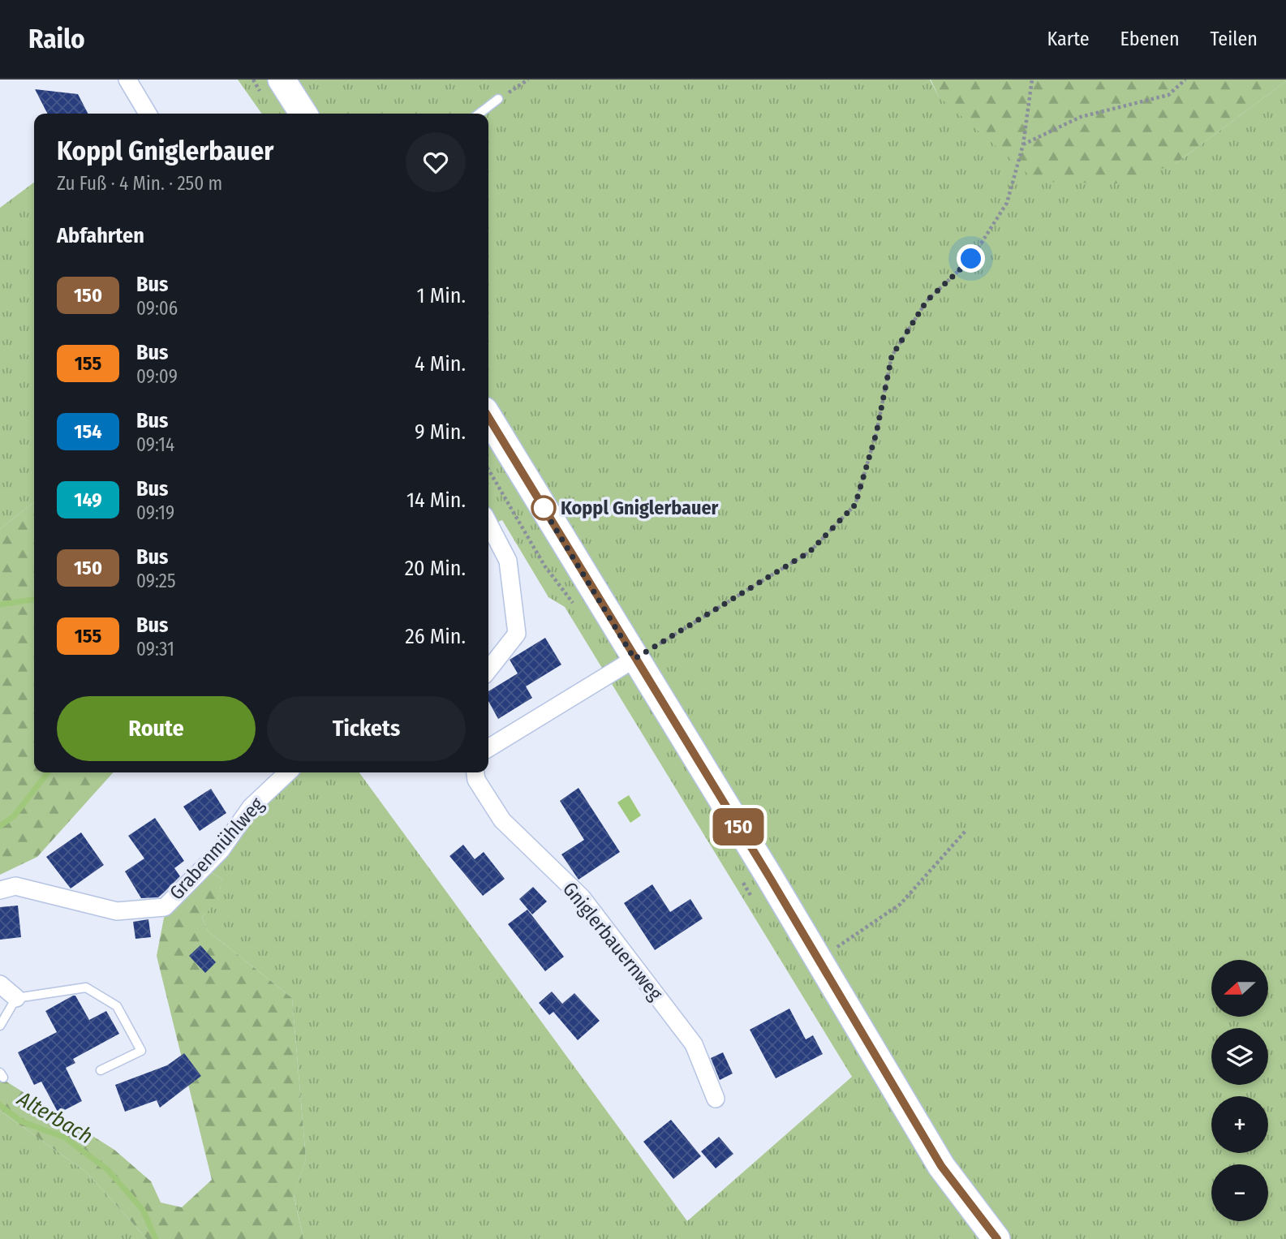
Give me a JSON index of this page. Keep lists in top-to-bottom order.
{
  "streets": {
    "street": ["Grabenmühlweg", "Gniglerbauernweg"]
  },
  "water": ["Alterbach"],
  "places": ["Koppl Gniglerbauer"],
  "lines": ["bus line 150"],
  "north": "left",
  "page": {
    "header": "Railo",
    "nav": ["Karte", "Ebenen", "Teilen"],
    "on_map": "150",
    "heading": [
      ["Koppl Gniglerbauer", "Zu Fuß · 4 Min. · 250 m"],
      "Abfahrten"
    ],
    "list": [
      {
        "mark": "150",
        "name": "Bus",
        "note": "09:06",
        "value": "1 Min."
      },
      {
        "mark": "155",
        "name": "Bus",
        "note": "09:09",
        "value": "4 Min."
      },
      {
        "mark": "154",
        "name": "Bus",
        "note": "09:14",
        "value": "9 Min."
      },
      {
        "mark": "149",
        "name": "Bus",
        "note": "09:19",
        "value": "14 Min."
      },
      {
        "mark": "150",
        "name": "Bus",
        "note": "09:25",
        "value": "20 Min."
      },
      {
        "mark": "155",
        "name": "Bus",
        "note": "09:31",
        "value": "26 Min."
      }
    ],
    "buttons": ["Route", "Tickets"],
    "map_buttons": ["+", "−"]
  }
}
